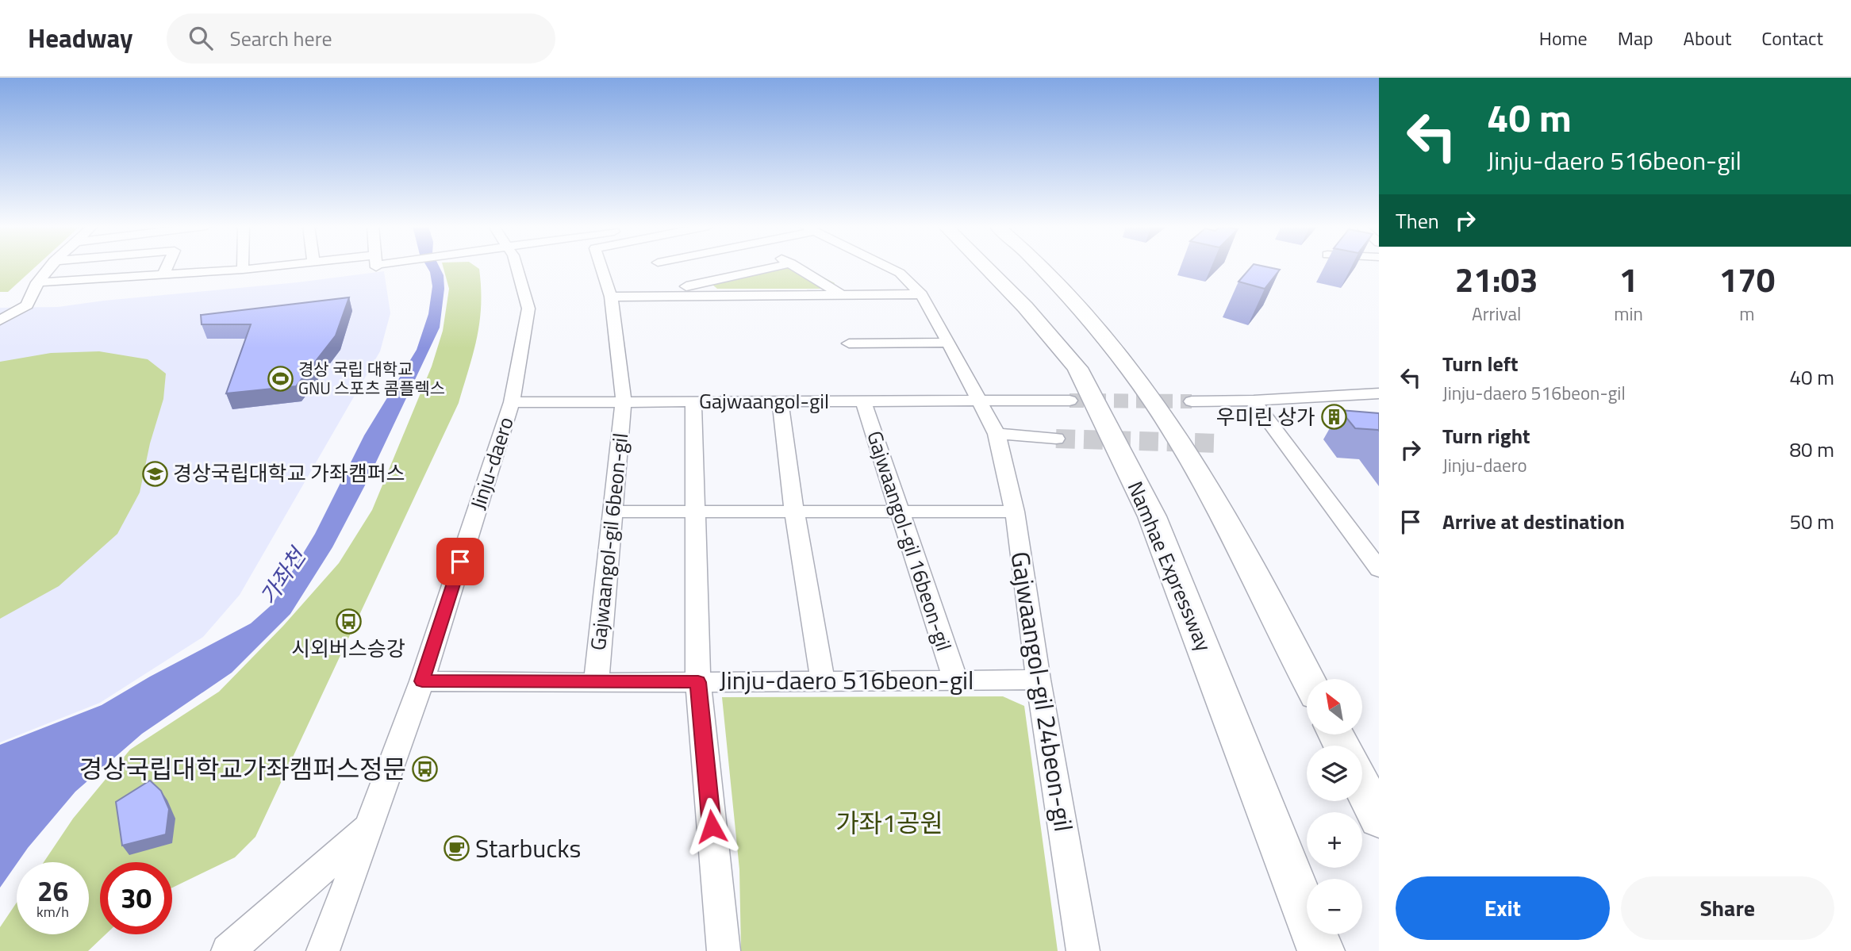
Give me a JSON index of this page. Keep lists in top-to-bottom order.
{
  "streets": {
    "highway": ["Namhae Expressway"],
    "street": [
      "Gajwaangol-gil",
      "Jinju-daero",
      "Gajwaangol-gil 16beon-gil",
      "Gajwaangol-gil 6beon-gil",
      "Jinju-daero 516beon-gil",
      "Gajwaangol-gil 24beon-gil"
    ]
  },
  "crossings": [
    ["Gajwaangol-gil", "Jinju-daero"],
    ["Gajwaangol-gil", "Gajwaangol-gil 16beon-gil"],
    ["Gajwaangol-gil", "Gajwaangol-gil 6beon-gil"],
    ["Jinju-daero", "Jinju-daero 516beon-gil"],
    ["Gajwaangol-gil 16beon-gil", "Jinju-daero 516beon-gil"],
    ["Gajwaangol-gil 6beon-gil", "Jinju-daero 516beon-gil"],
    ["Jinju-daero 516beon-gil", "Gajwaangol-gil 24beon-gil"]
  ],
  "water": ["가좌천"],
  "parks": ["가좌1공원"],
  "places": {
    "sports": ["경상 국립 대학교 GNU 스포츠 콤플렉스"],
    "building": ["우미린 상가"],
    "school or university": ["경상국립대학교 가좌캠퍼스"],
    "bus stop": ["시외버스승강", "경상국립대학교가좌캠퍼스정문"],
    "cafe": ["Starbucks"]
  },
  "north": "top left",
  "page": {
    "header": "Headway",
    "search": "Search here",
    "nav": [
      "Home",
      "Map",
      "About",
      "Contact"
    ],
    "turn": ["40 m", "Jinju-daero 516beon-gil"],
    "then": "Then",
    "eta": [
      "21:03",
      "Arrival",
      "1",
      "min",
      "170",
      "m"
    ],
    "list": [
      {
        "name": "Turn left",
        "note": "Jinju-daero 516beon-gil",
        "value": "40 m"
      },
      {
        "name": "Turn right",
        "note": "Jinju-daero",
        "value": "80 m"
      },
      {
        "name": "Arrive at destination",
        "value": "50 m"
      }
    ],
    "map_buttons": ["+", "−"],
    "speed": "26 km/h",
    "limit": "30",
    "buttons": ["Exit", "Share"]
  }
}
